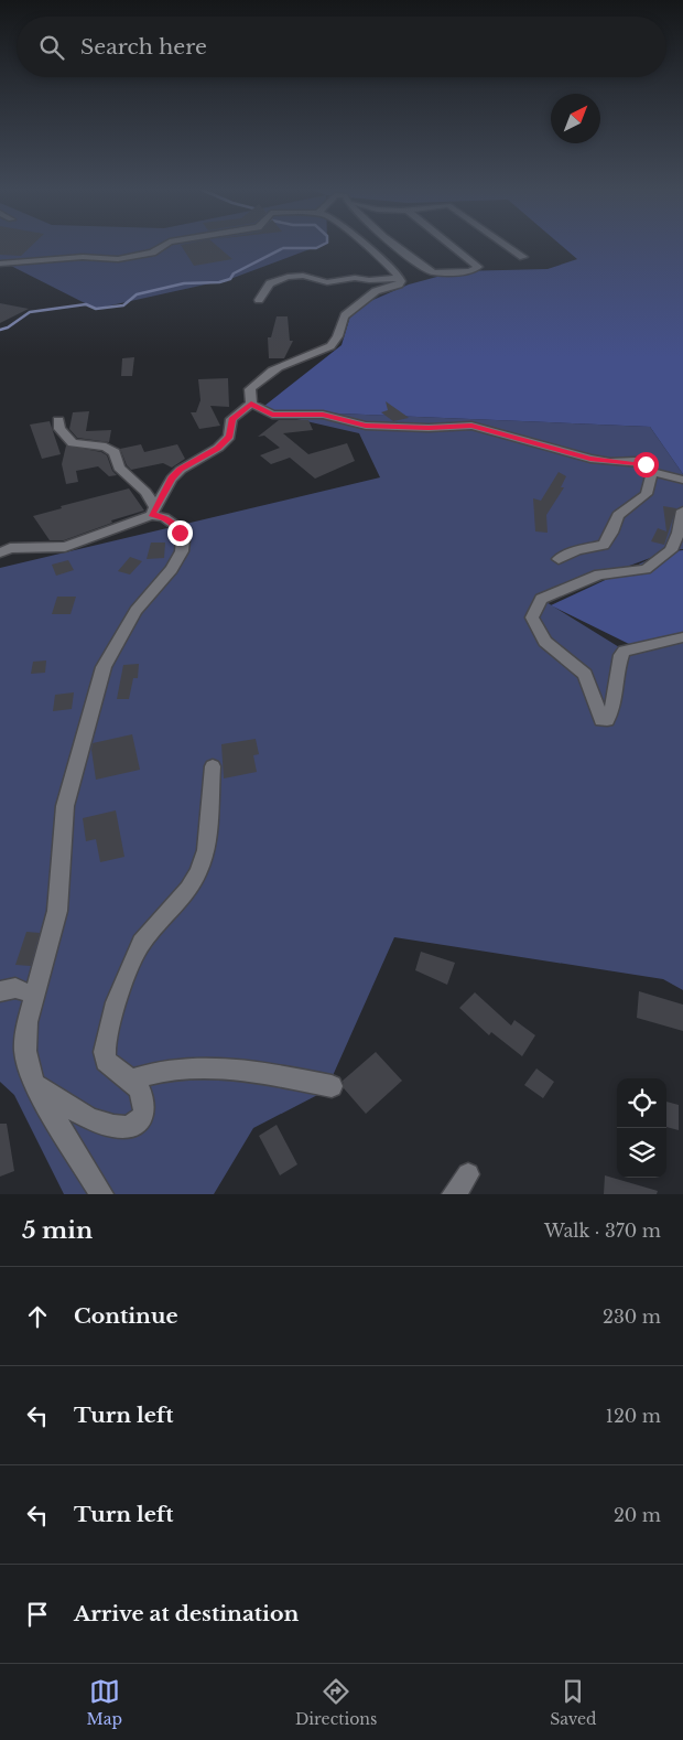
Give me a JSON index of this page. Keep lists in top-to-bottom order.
{
  "north": "top right",
  "page": {
    "search": "Search here",
    "heading": ["5 min", "Walk · 370 m"],
    "list": [
      ["Continue", "230 m"],
      ["Turn left", "120 m"],
      ["Turn left", "20 m"],
      "Arrive at destination"
    ],
    "nav": ["Map", "Directions", "Saved"]
  }
}
